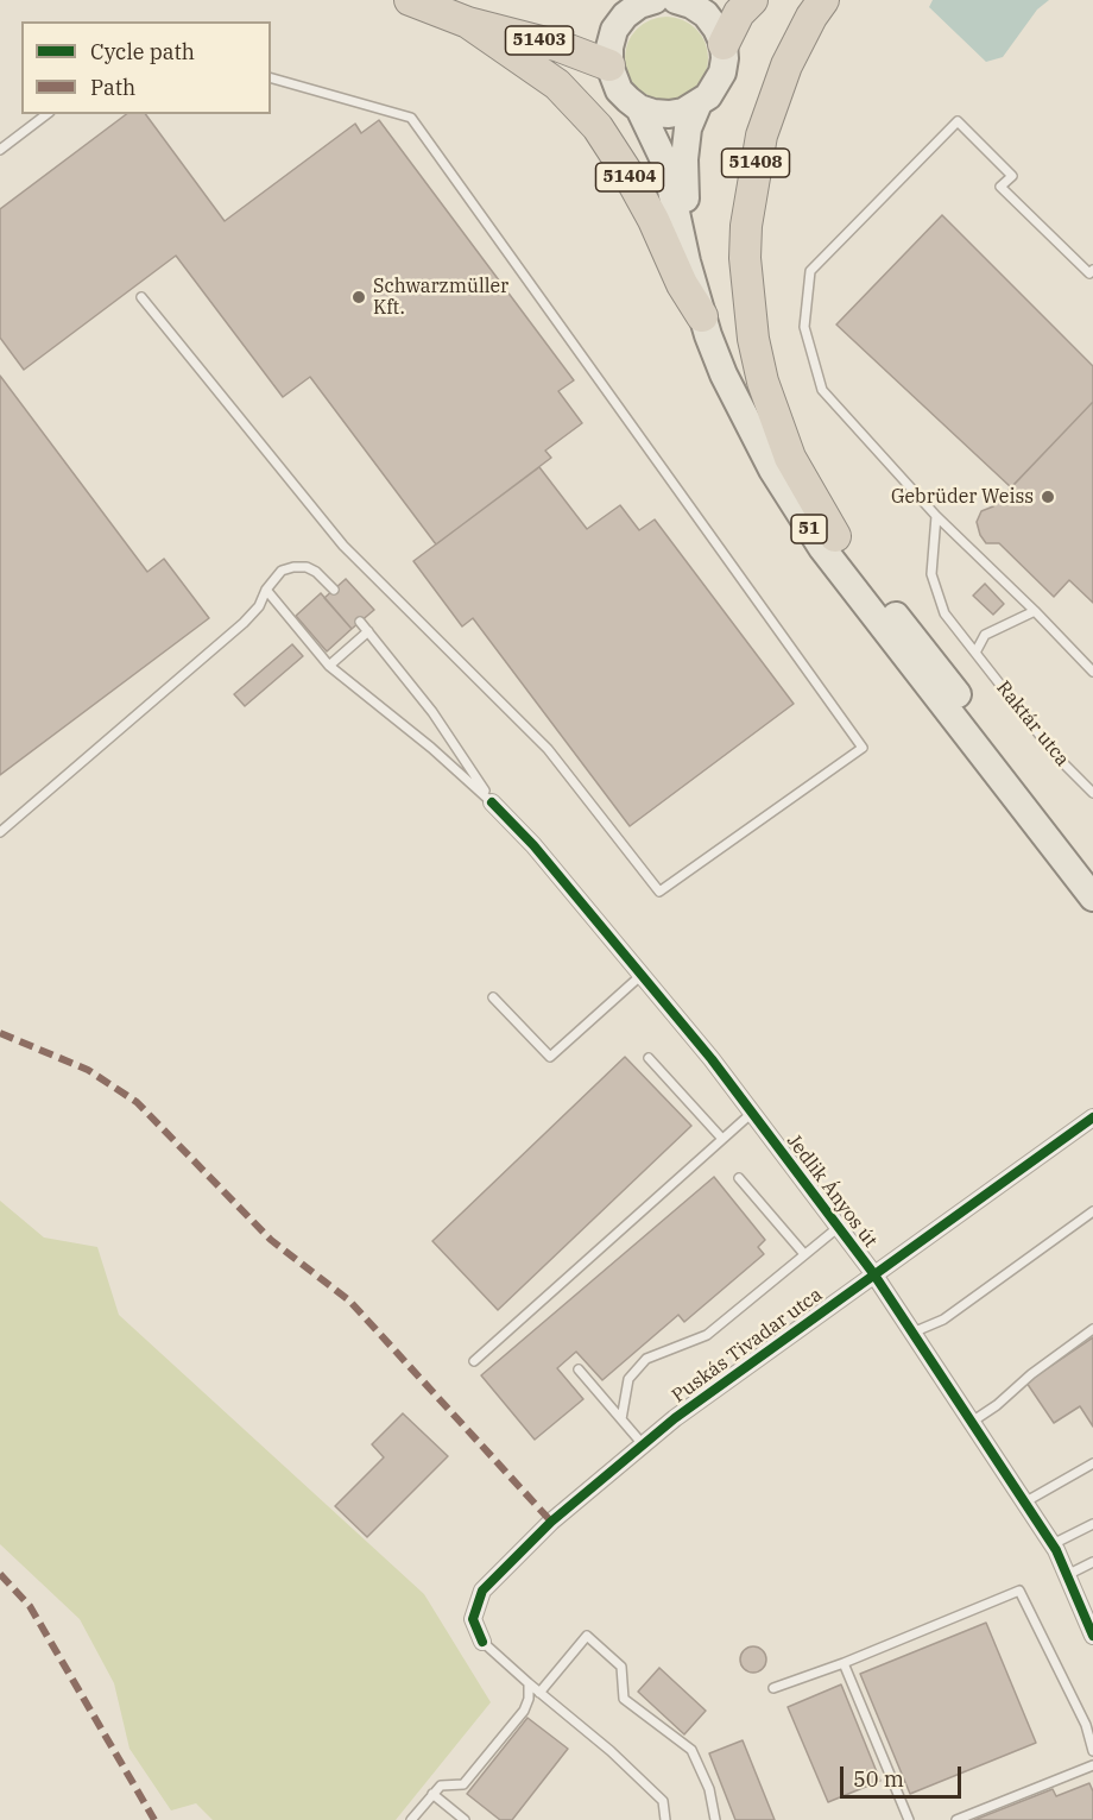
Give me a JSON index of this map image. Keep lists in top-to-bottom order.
{
  "streets": {
    "highway": ["51403", "51408", "51404"],
    "main road": ["51"],
    "street": ["Jedlik Ányos út", "Puskás Tivadar utca"],
    "lane": ["Raktár utca"]
  },
  "crossings": [
    ["51403", "51404"],
    ["51403", "51"],
    ["51408", "51"],
    ["51404", "51"],
    ["Jedlik Ányos út", "Puskás Tivadar utca"]
  ],
  "places": ["Schwarzmüller Kft.", "Gebrüder Weiss"],
  "legend": ["Cycle path", "Path"],
  "scale_bar": "50 m"
}
